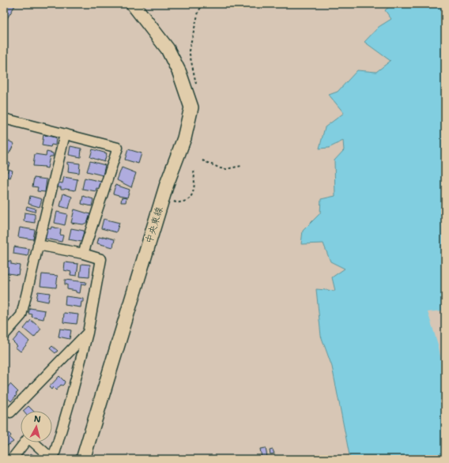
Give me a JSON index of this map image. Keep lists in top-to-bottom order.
{
  "streets": {
    "main road": ["中央東線"]
  },
  "north": "top"
}
